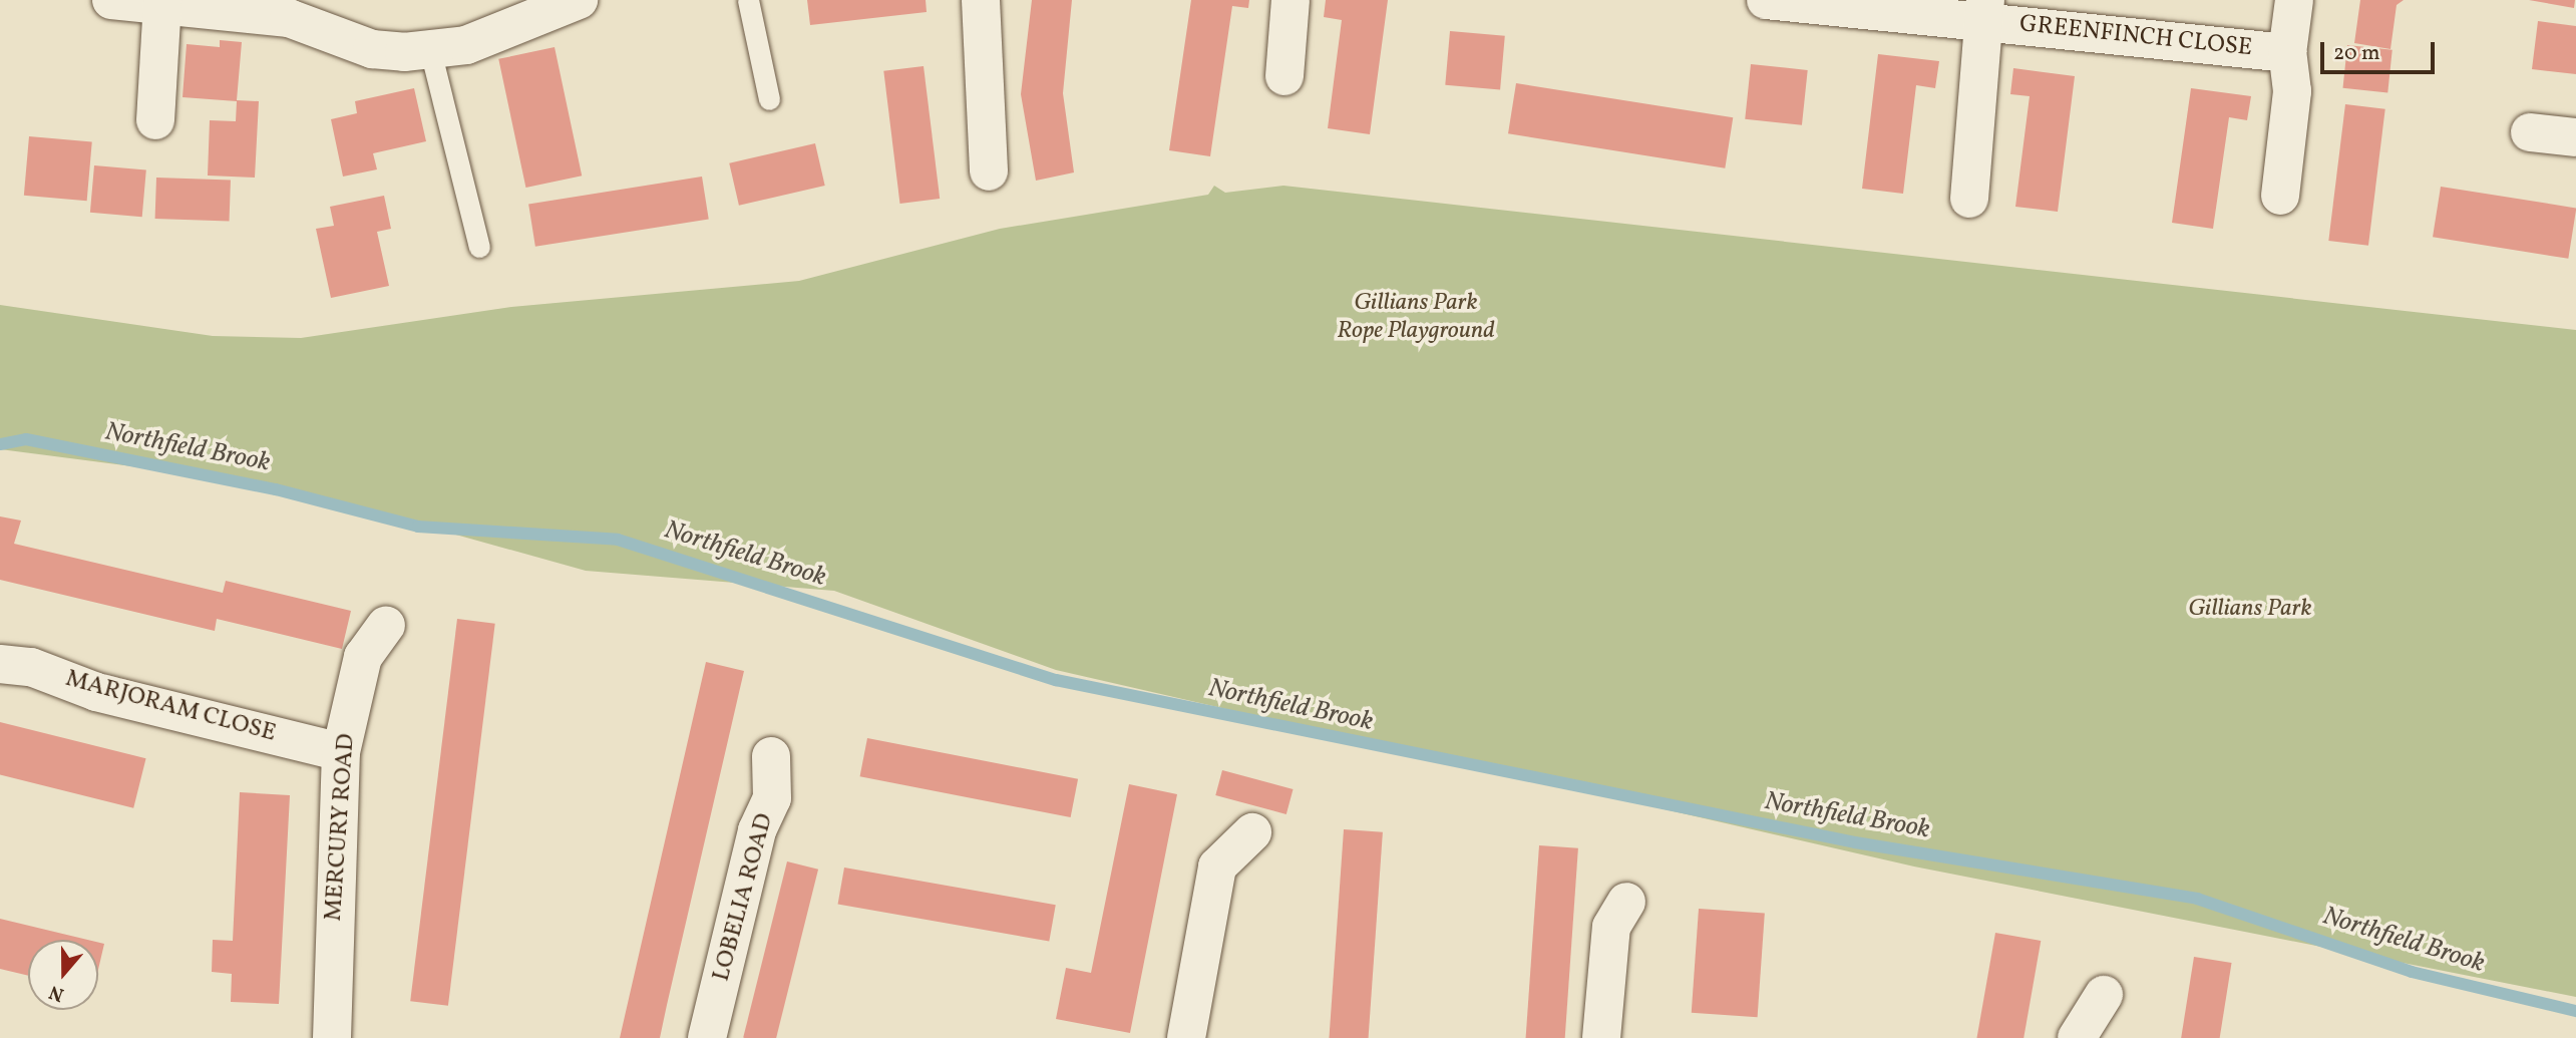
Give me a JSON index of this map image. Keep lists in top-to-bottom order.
{
  "streets": {
    "street": [
      "GREENFINCH CLOSE",
      "MARJORAM CLOSE",
      "MERCURY ROAD",
      "LOBELIA ROAD"
    ]
  },
  "crossings": [
    ["MARJORAM CLOSE", "MERCURY ROAD"]
  ],
  "water": ["Northfield Brook"],
  "parks": ["Gillians Park Rope Playground", "Gillians Park"],
  "scale_bar": "20 m",
  "north": "bottom"
}
